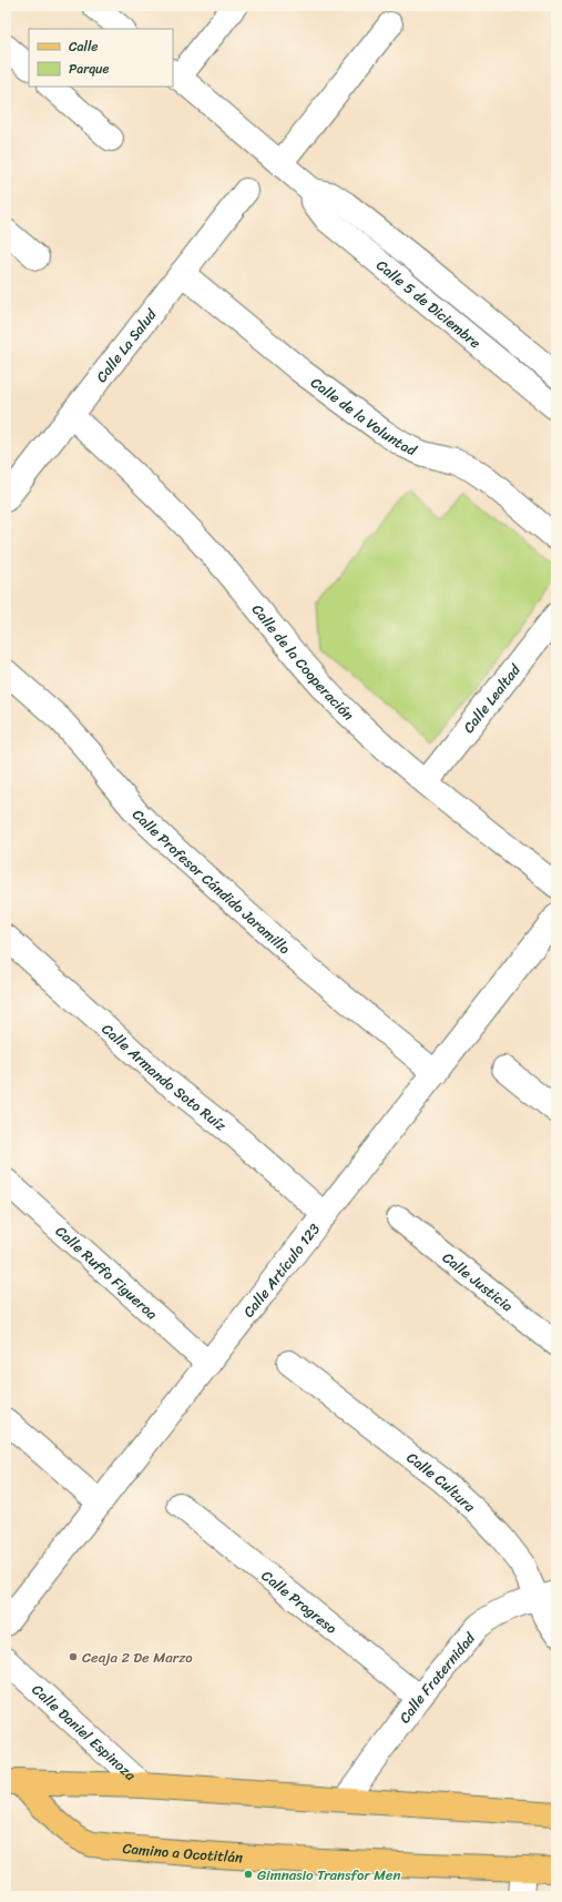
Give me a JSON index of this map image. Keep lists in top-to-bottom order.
{
  "streets": {
    "main road": ["Camino a Ocotitlán"],
    "street": [
      "Calle 5 de Diciembre",
      "Calle La Salud",
      "Calle de la Voluntad",
      "Calle de la Cooperación",
      "Calle Lealtad",
      "Calle Profesor Cándido Jaramillo",
      "Calle Armando Soto Ruíz",
      "Calle Artículo 123",
      "Calle Ruffo Figueroa",
      "Calle Justicia",
      "Calle Cultura",
      "Calle Progreso",
      "Calle Fraternidad",
      "Calle Daniel Espinoza"
    ]
  },
  "crossings": [
    ["Calle La Salud", "Calle de la Voluntad"],
    ["Calle La Salud", "Calle de la Cooperación"],
    ["Calle de la Cooperación", "Calle Lealtad"],
    ["Calle Profesor Cándido Jaramillo", "Calle Artículo 123"],
    ["Calle Armando Soto Ruíz", "Calle Artículo 123"],
    ["Calle Artículo 123", "Calle Ruffo Figueroa"],
    ["Calle Cultura", "Calle Fraternidad"],
    ["Calle Progreso", "Calle Fraternidad"],
    ["Calle Fraternidad", "Camino a Ocotitlán"],
    ["Calle Daniel Espinoza", "Camino a Ocotitlán"]
  ],
  "places": ["Ceaja 2 De Marzo", "Gimnasio Transfor Men"],
  "legend": ["Calle", "Parque"]
}
